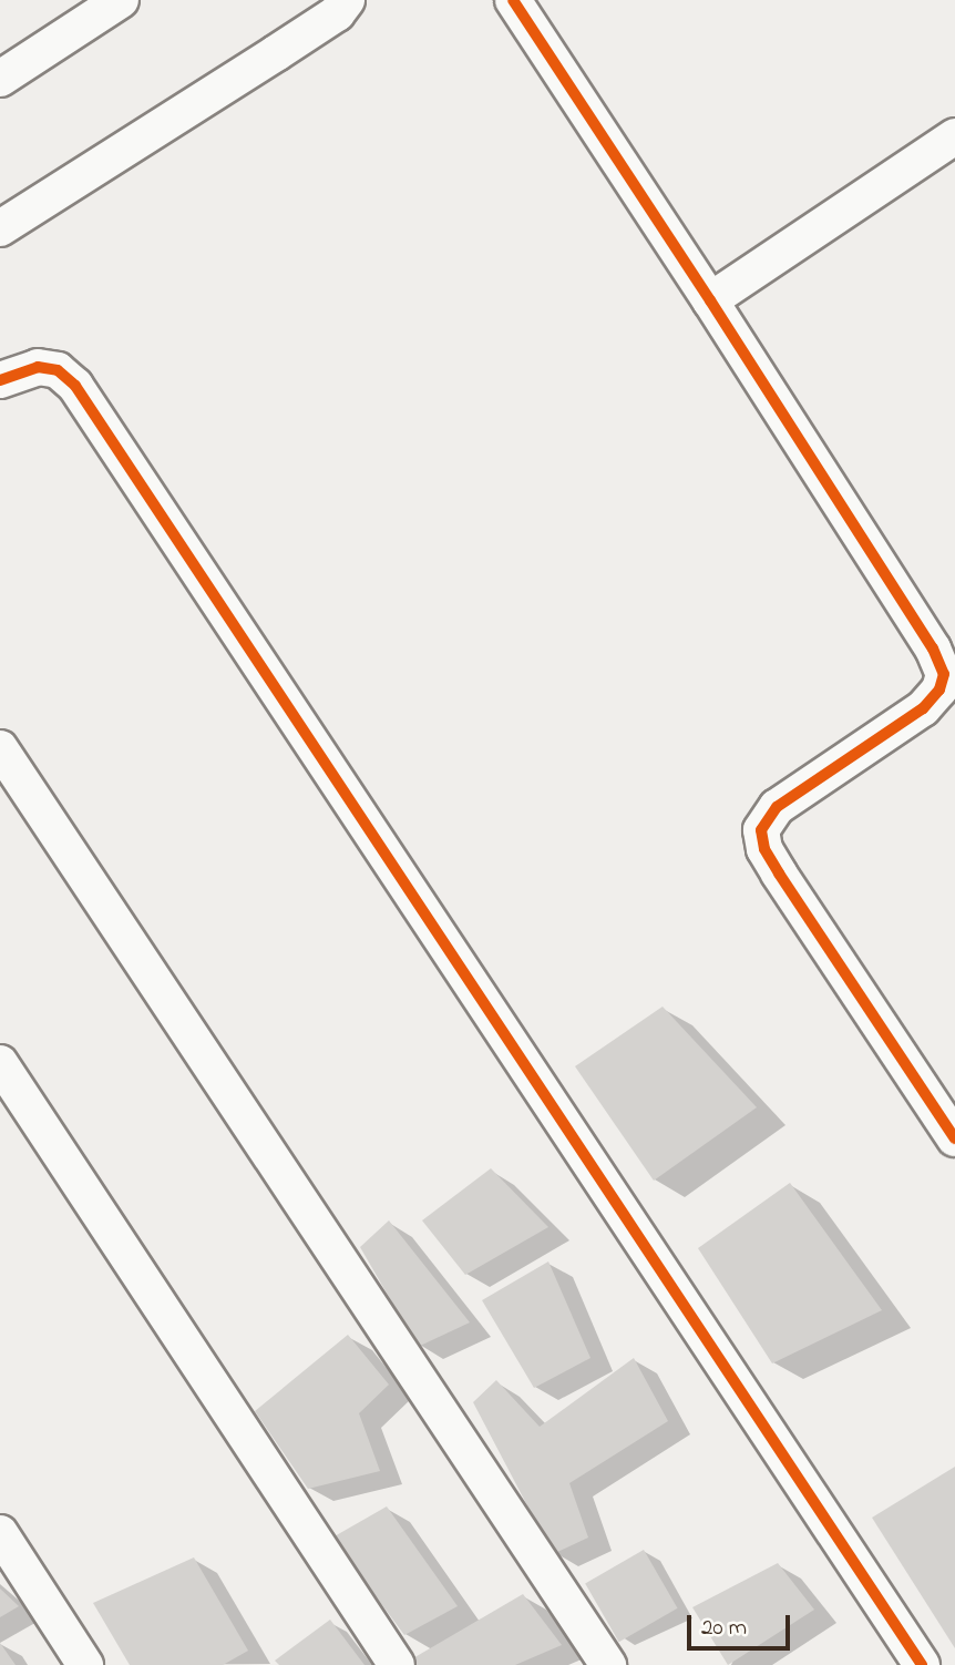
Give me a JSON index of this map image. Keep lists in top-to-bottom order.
{
  "scale_bar": "20 m"
}
